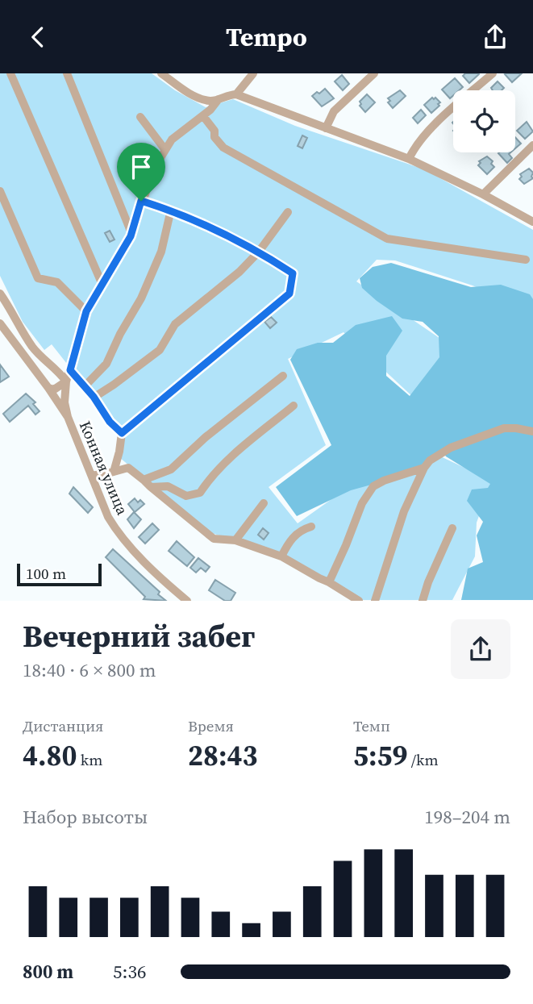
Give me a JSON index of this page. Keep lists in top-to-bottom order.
{
  "streets": {
    "street": ["Конная улица"]
  },
  "scale_bar": "100 m",
  "page": {
    "header": "Tempo",
    "scale": "100 m",
    "heading": ["Вечерний забег", "18:40 · 6 × 800 m"],
    "stats": [
      ["Дистанция", "4.80 km"],
      ["Время", "28:43"],
      ["Темп", "5:59 /km"]
    ],
    "chart": ["Набор высоты", "198–204 m"],
    "list": [
      {
        "name": "800 m",
        "note": "5:36"
      }
    ]
  }
}
